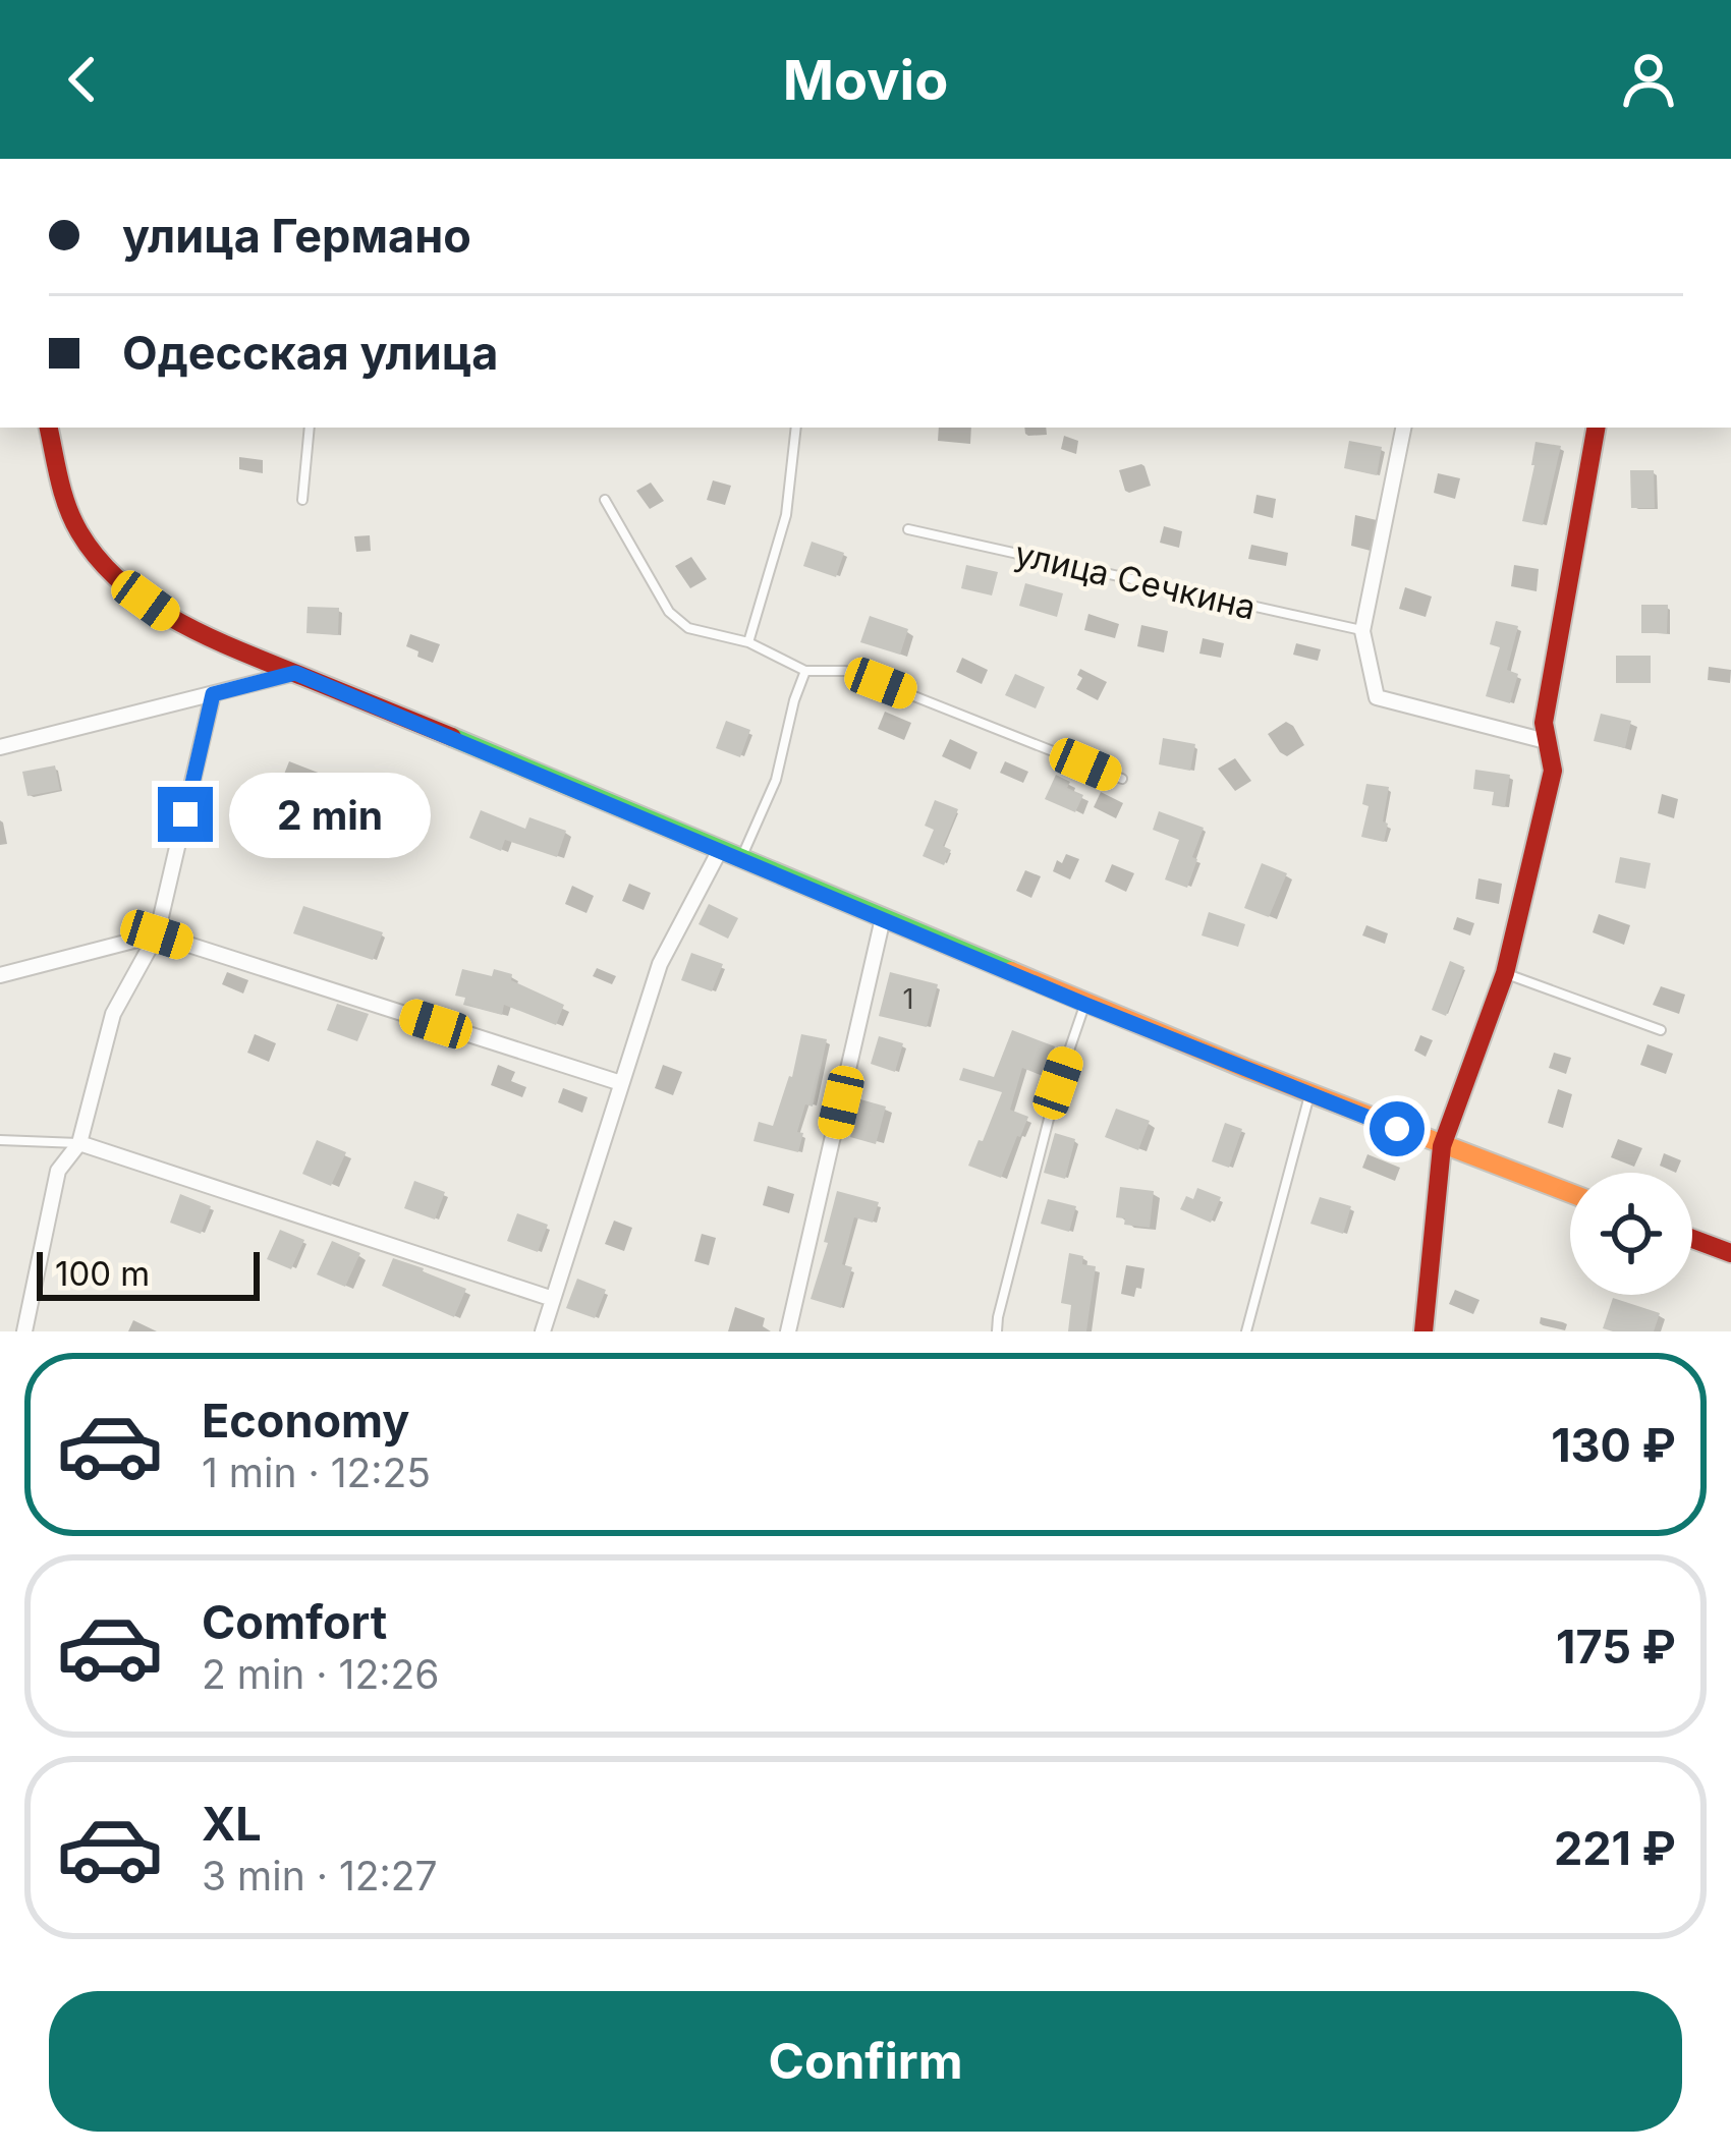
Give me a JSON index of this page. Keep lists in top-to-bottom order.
{
  "streets": {
    "lane": ["улица Сечкина"]
  },
  "house_numbers": ["1"],
  "scale_bar": "100 m",
  "page": {
    "header": "Movio",
    "banner": ["улица Германо", "Одесская улица"],
    "bubble": "2 min",
    "scale": "100 m",
    "list": [
      {
        "name": "Economy",
        "note": "1 min · 12:25",
        "value": "130 ₽"
      },
      {
        "name": "Comfort",
        "note": "2 min · 12:26",
        "value": "175 ₽"
      },
      {
        "name": "XL",
        "note": "3 min · 12:27",
        "value": "221 ₽"
      }
    ],
    "buttons": "Confirm"
  }
}
